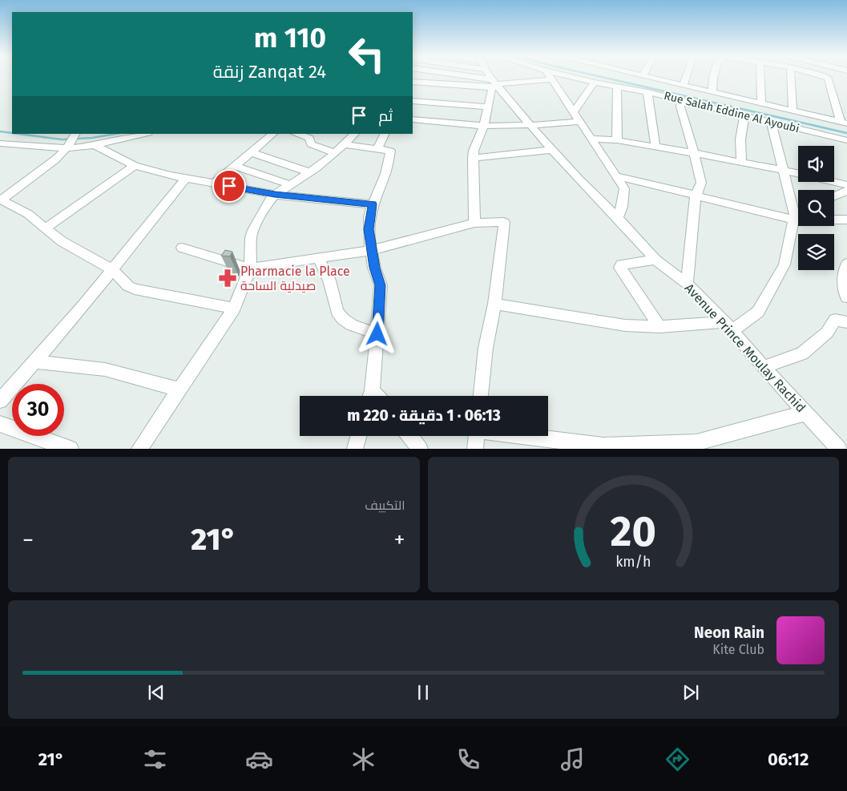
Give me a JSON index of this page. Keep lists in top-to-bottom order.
{
  "streets": {
    "street": ["Rue Salah Eddine Al Ayoubi", "Avenue Prince Moulay Rachid"]
  },
  "places": {
    "pharmacy": ["Pharmacie la Place صيدلية الساحة"]
  },
  "page": {
    "turn": ["110 m", "Zanqat 24 زنقة"],
    "then": "ثم",
    "limit": "30",
    "trip": "06:13 · 1 دقيقة · 220 m",
    "tile": "التكييف",
    "heat": ["−", "21°", "+"],
    "song": ["Neon Rain", "Kite Club"],
    "tabs": ["06:12", "21°"],
    "gauge": ["20", "km/h"]
  }
}
